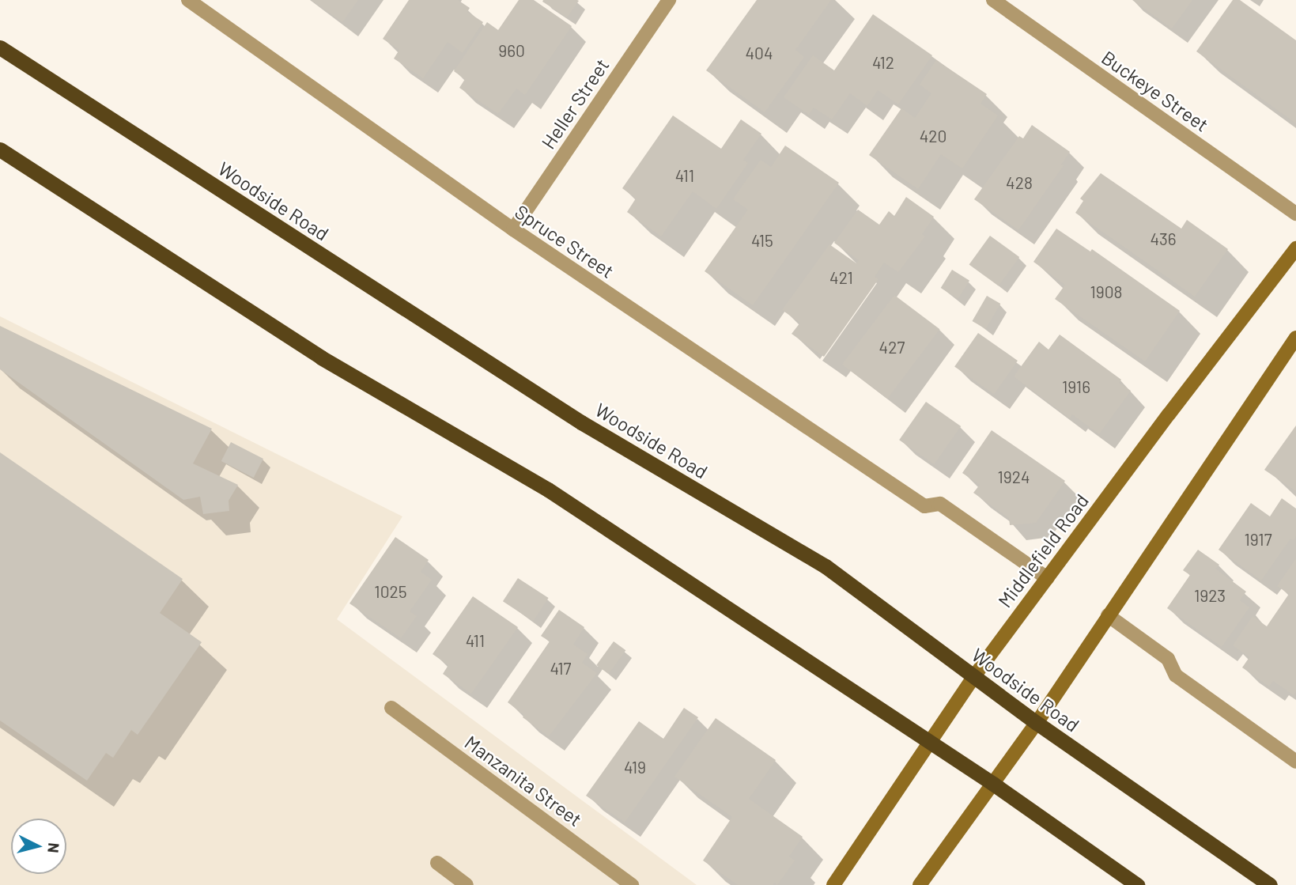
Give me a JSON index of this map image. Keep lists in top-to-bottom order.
{
  "streets": {
    "highway": ["Woodside Road"],
    "main road": ["Middlefield Road"],
    "street": [
      "Buckeye Street",
      "Heller Street",
      "Spruce Street",
      "Manzanita Street"
    ]
  },
  "crossings": [
    ["Heller Street", "Spruce Street"],
    ["Woodside Road", "Middlefield Road"],
    ["Spruce Street", "Middlefield Road"]
  ],
  "house_numbers": [
    "960",
    "404",
    "412",
    "420",
    "411",
    "428",
    "436",
    "415",
    "421",
    "1908",
    "427",
    "1916",
    "1924",
    "1917",
    "1025",
    "1923",
    "411",
    "417",
    "419"
  ],
  "north": "right"
}
